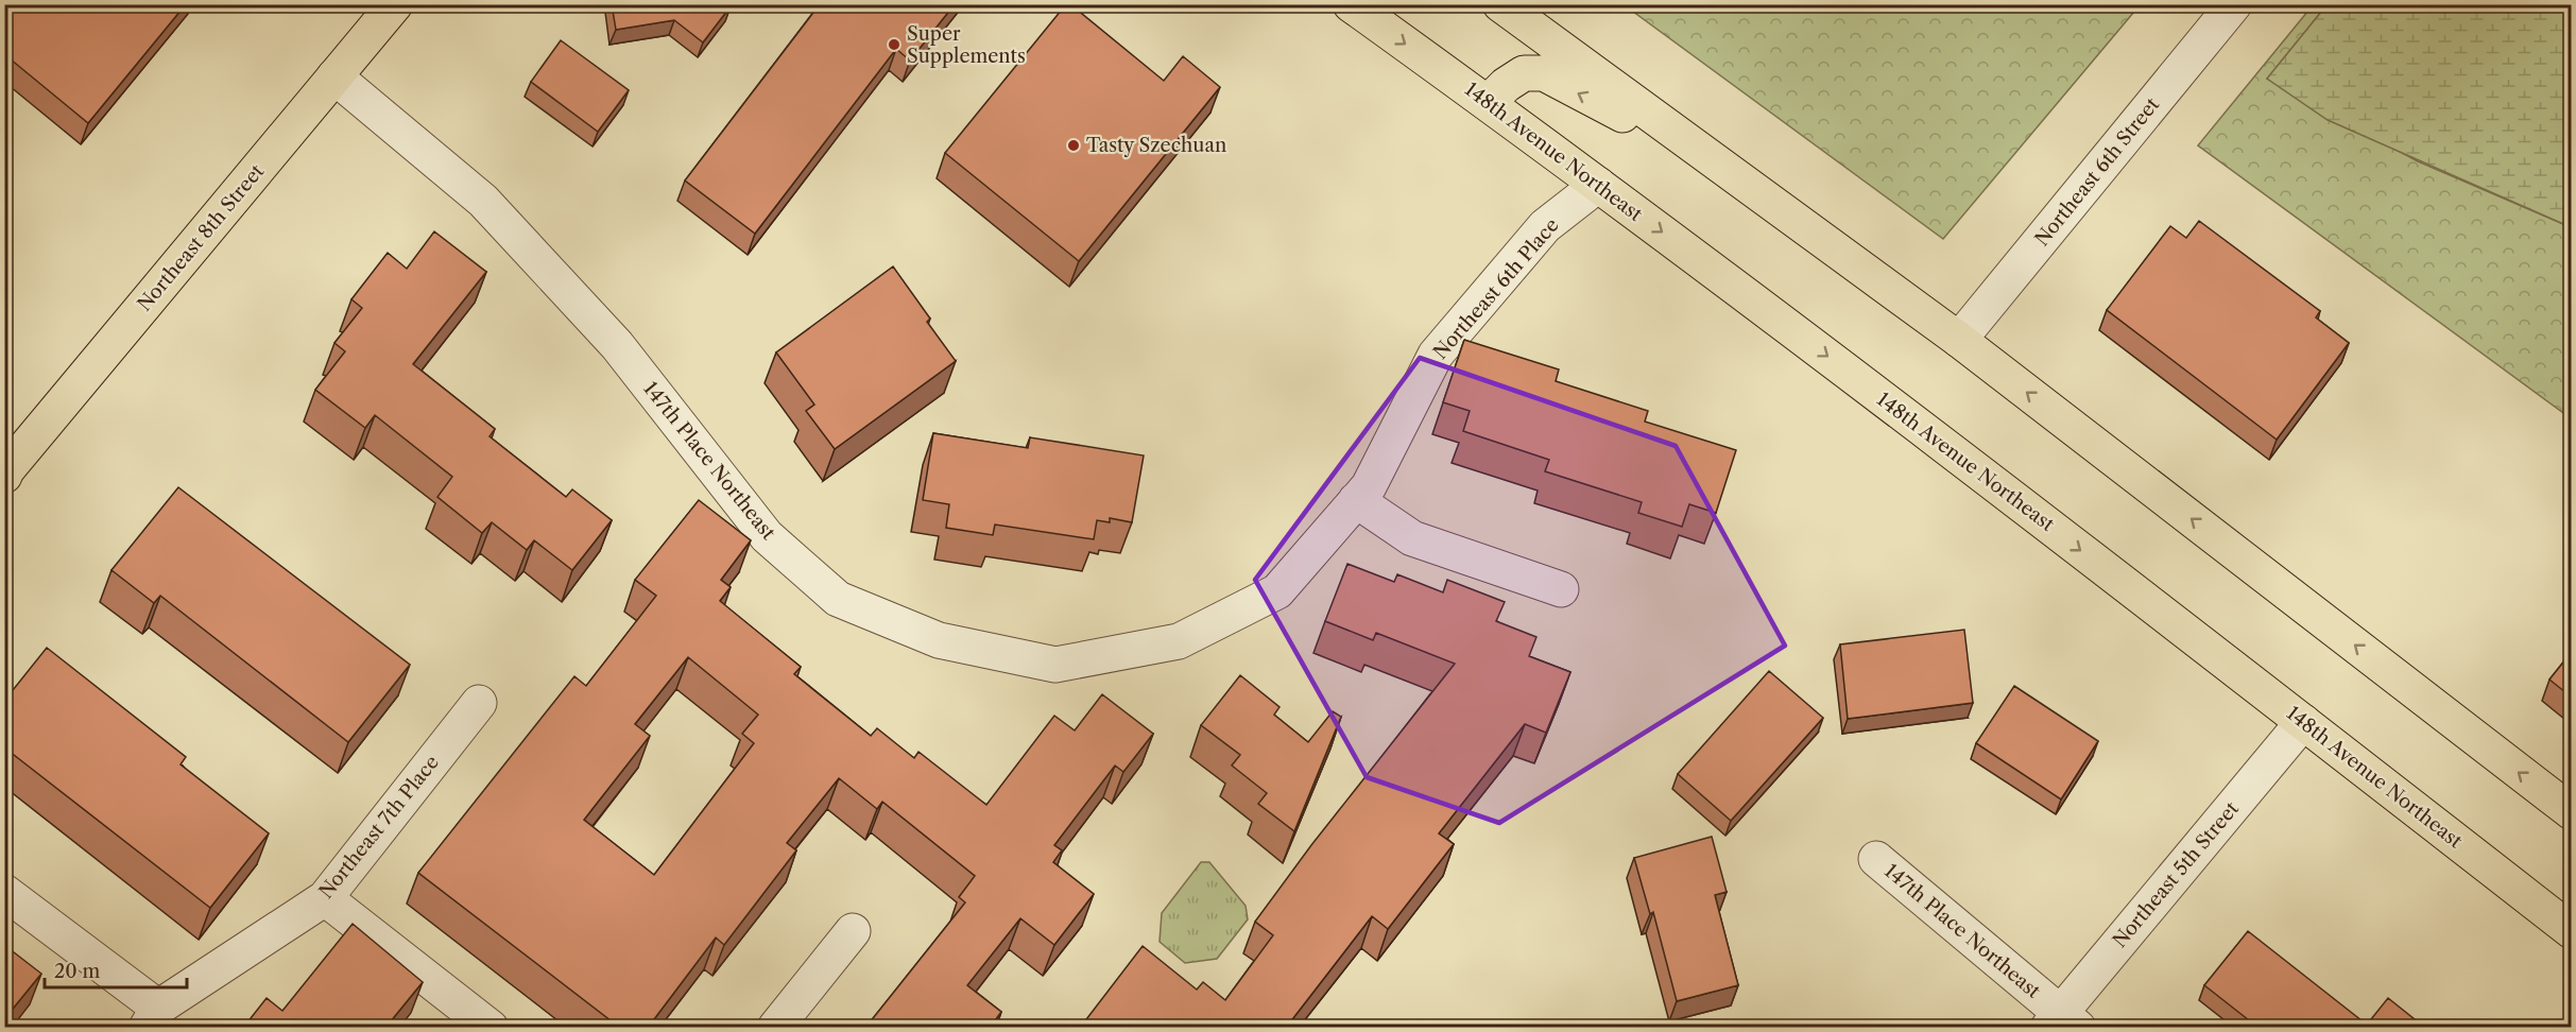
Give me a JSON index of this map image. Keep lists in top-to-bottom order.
{
  "streets": {
    "main road": ["148th Avenue Northeast", "Northeast 8th Street"],
    "street": [
      "Northeast 6th Street",
      "Northeast 6th Place",
      "147th Place Northeast",
      "Northeast 7th Place",
      "Northeast 5th Street"
    ]
  },
  "crossings": [
    ["148th Avenue Northeast", "Northeast 6th Place"],
    ["148th Avenue Northeast", "Northeast 5th Street"],
    ["Northeast 8th Street", "147th Place Northeast"],
    ["Northeast 6th Place", "147th Place Northeast"],
    ["147th Place Northeast", "Northeast 5th Street"]
  ],
  "places": ["Super Supplements", "Tasty Szechuan"],
  "scale_bar": "20 m"
}
